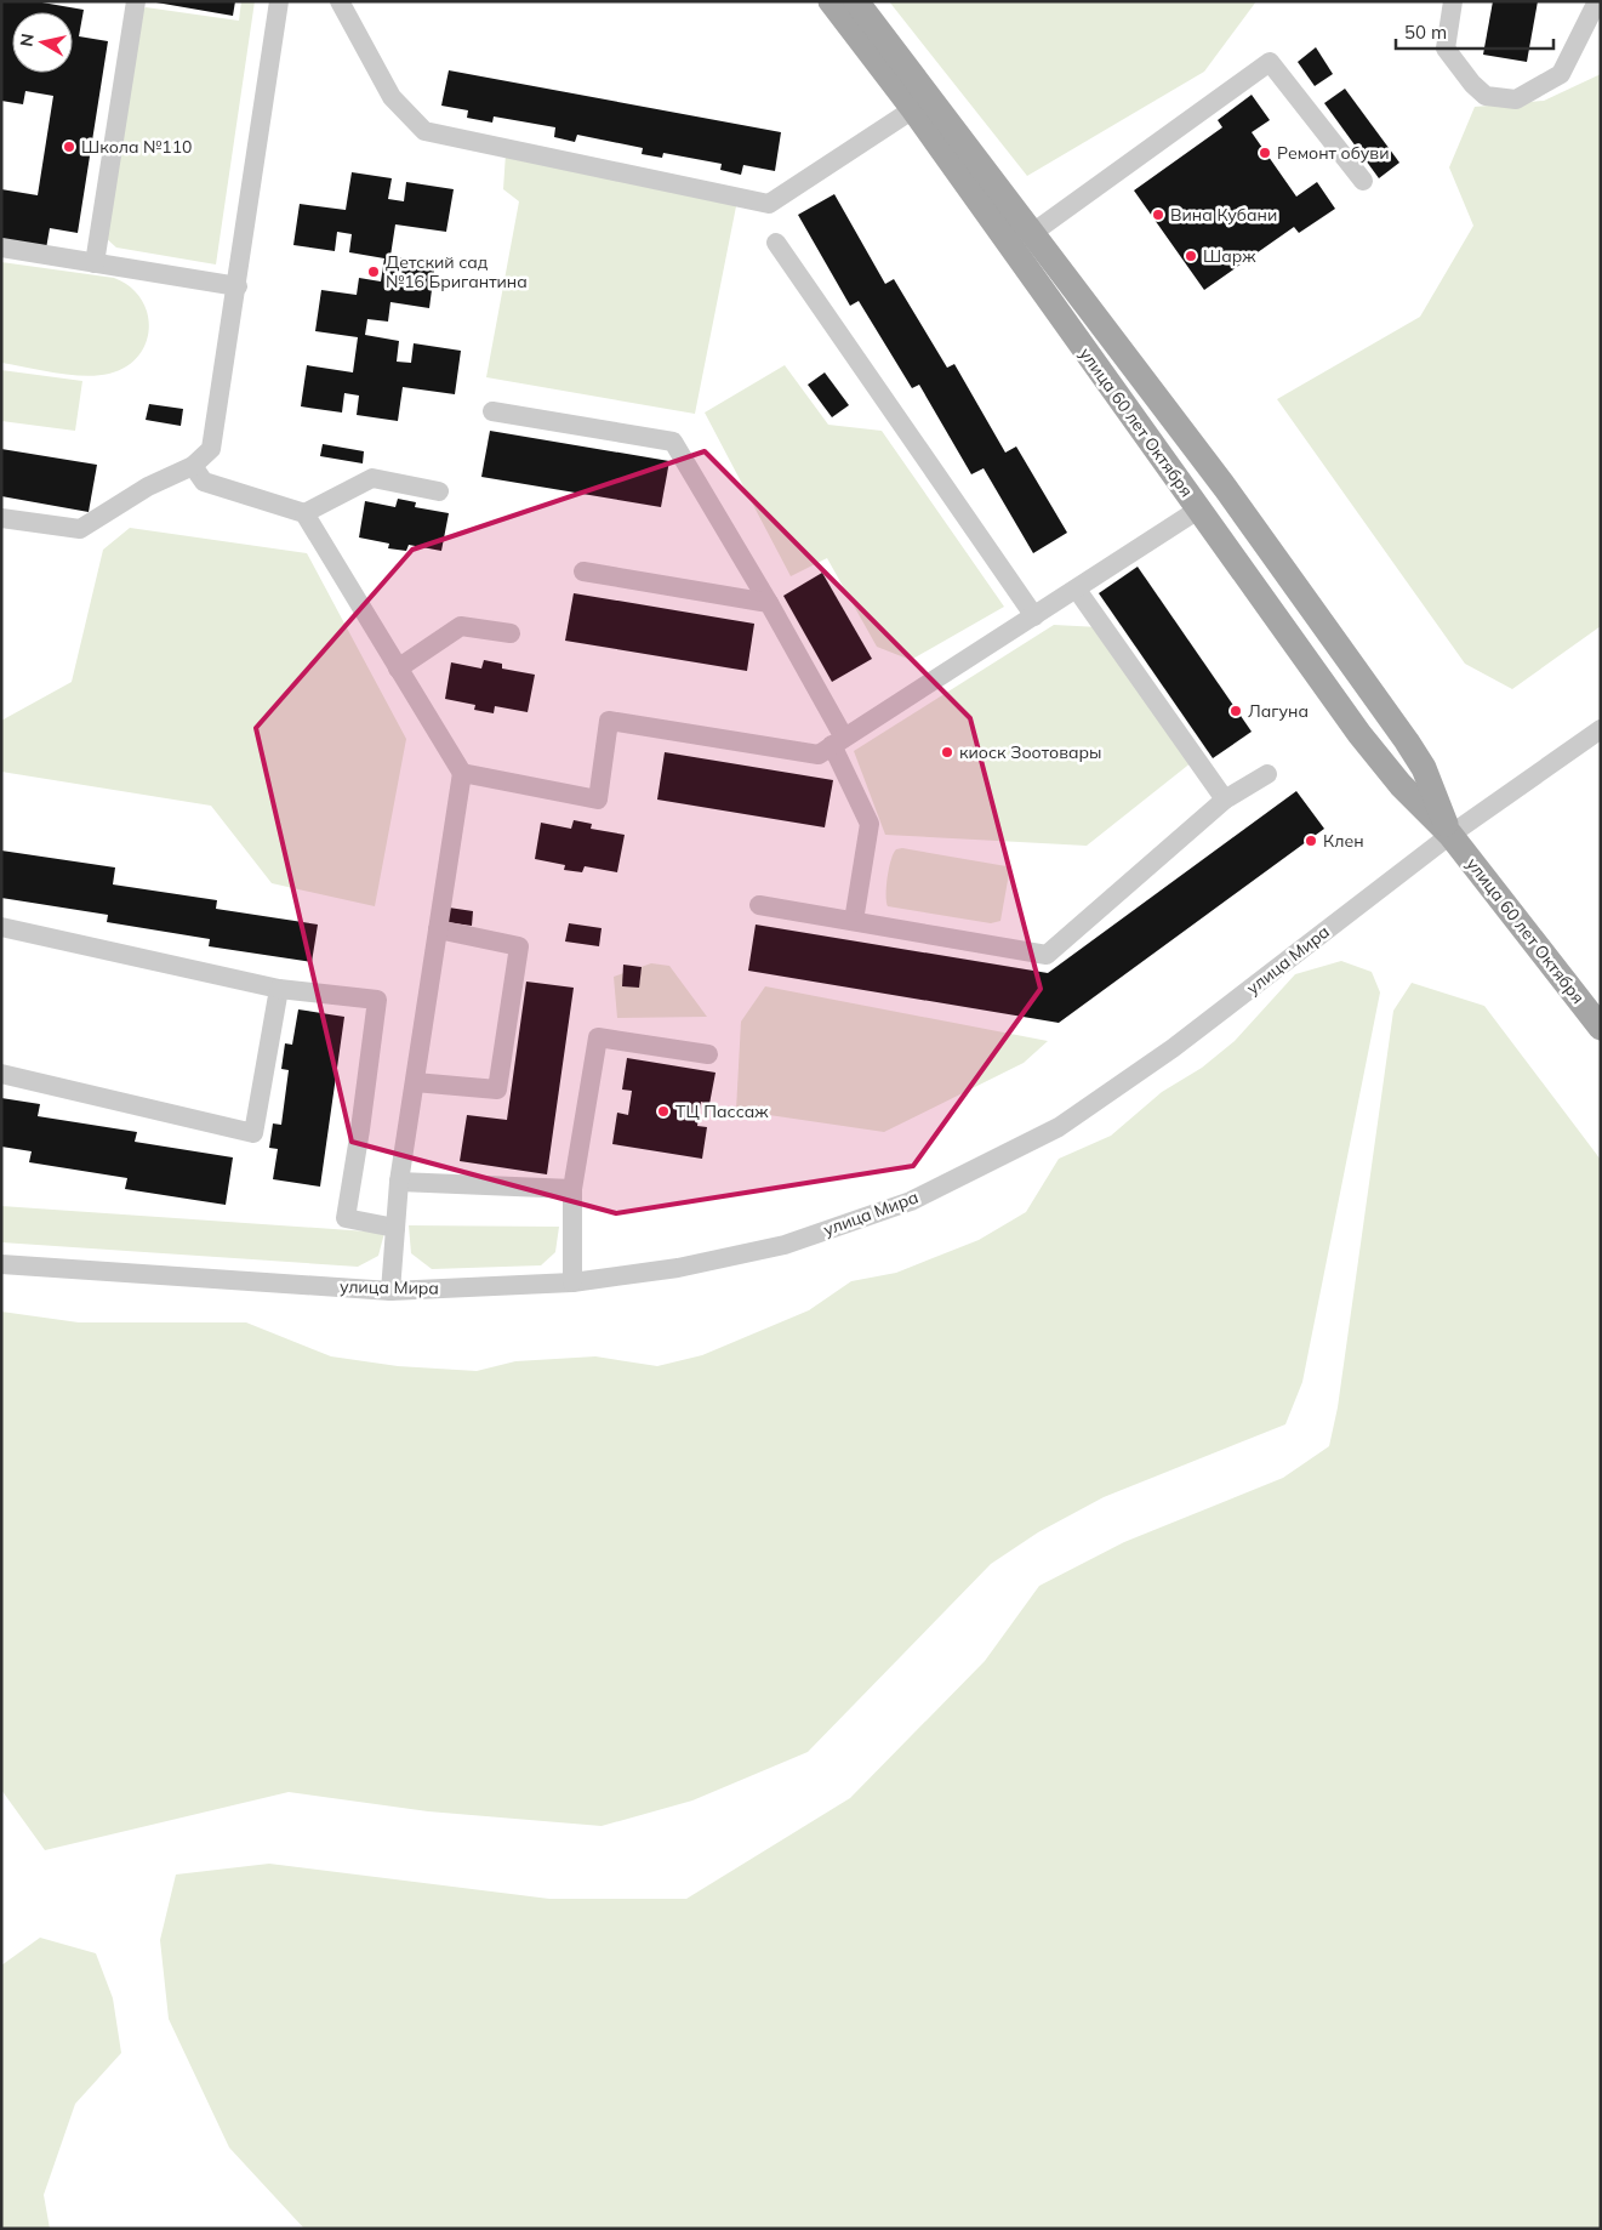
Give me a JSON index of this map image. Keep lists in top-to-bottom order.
{
  "streets": {
    "main road": ["улица 60 лет Октября"],
    "street": ["улица Мира"]
  },
  "crossings": [
    ["улица 60 лет Октября", "улица Мира"]
  ],
  "places": [
    "Школа №110",
    "Ремонт обуви",
    "Вина Кубани",
    "Шарж",
    "Детский сад №16 Бригантина",
    "Лагуна",
    "киоск Зоотовары",
    "Клен",
    "ТЦ Пассаж"
  ],
  "scale_bar": "50 m",
  "north": "left"
}
